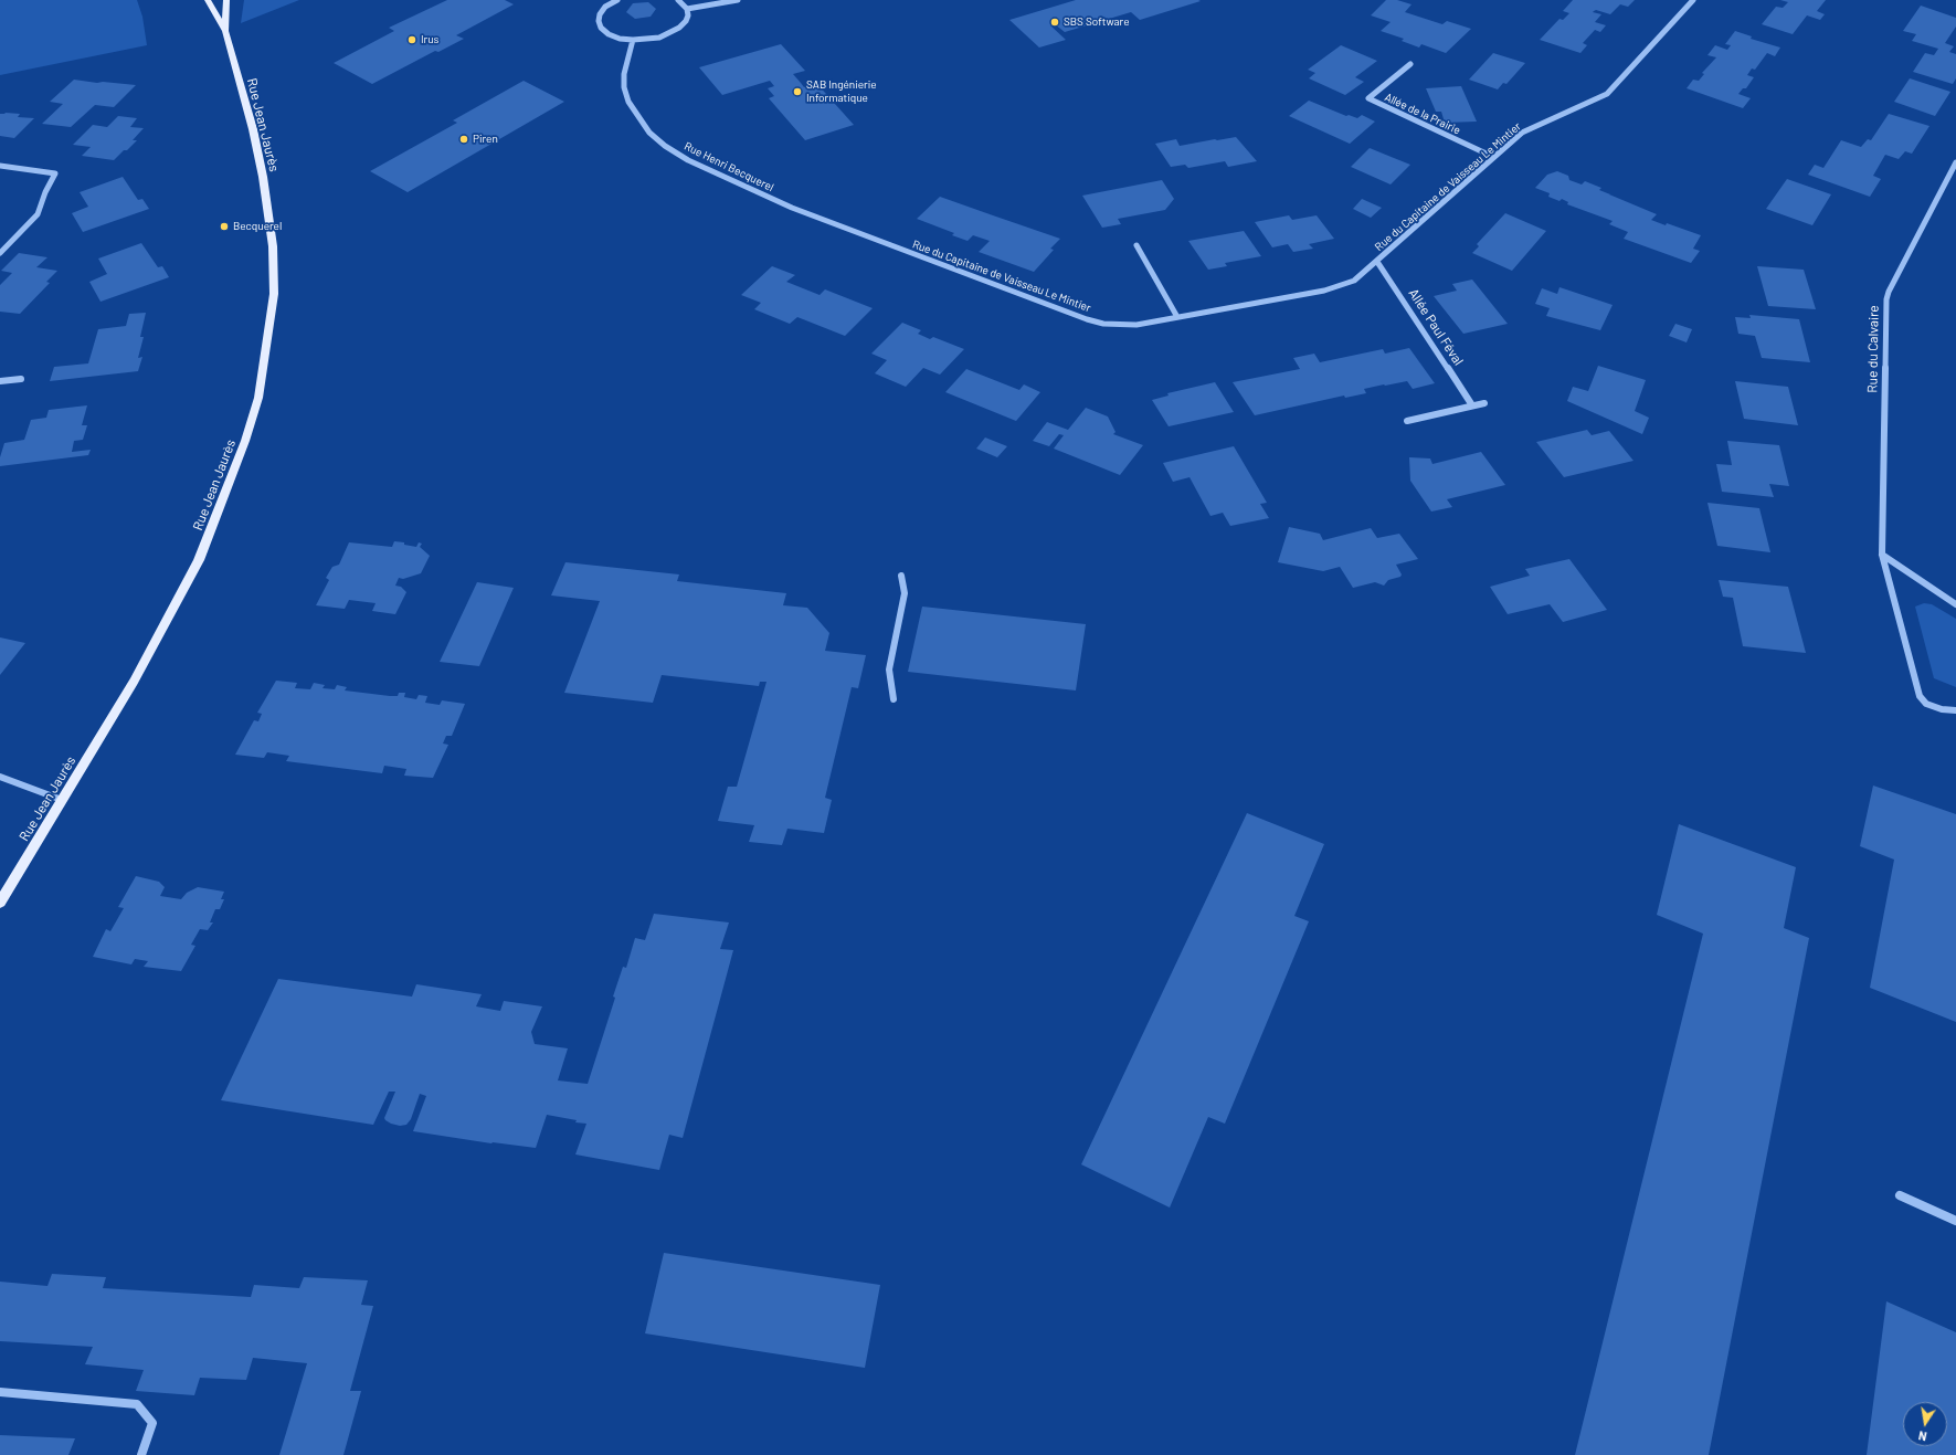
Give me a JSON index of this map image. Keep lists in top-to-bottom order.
{
  "streets": {
    "main road": ["Rue Jean Jaurès"],
    "street": [
      "Allée de la Prairie",
      "Rue Henri Becquerel",
      "Rue du Capitaine de Vaisseau Le Mintier",
      "Allée Paul Féval",
      "Rue du Calvaire"
    ]
  },
  "crossings": [
    ["Allée de la Prairie", "Rue du Capitaine de Vaisseau Le Mintier"],
    ["Rue Henri Becquerel", "Rue du Capitaine de Vaisseau Le Mintier"],
    ["Rue du Capitaine de Vaisseau Le Mintier", "Allée Paul Féval"]
  ],
  "places": [
    "SBS Software",
    "Irus",
    "SAB Ingénierie Informatique",
    "Piren",
    "Becquerel"
  ],
  "north": "bottom"
}
